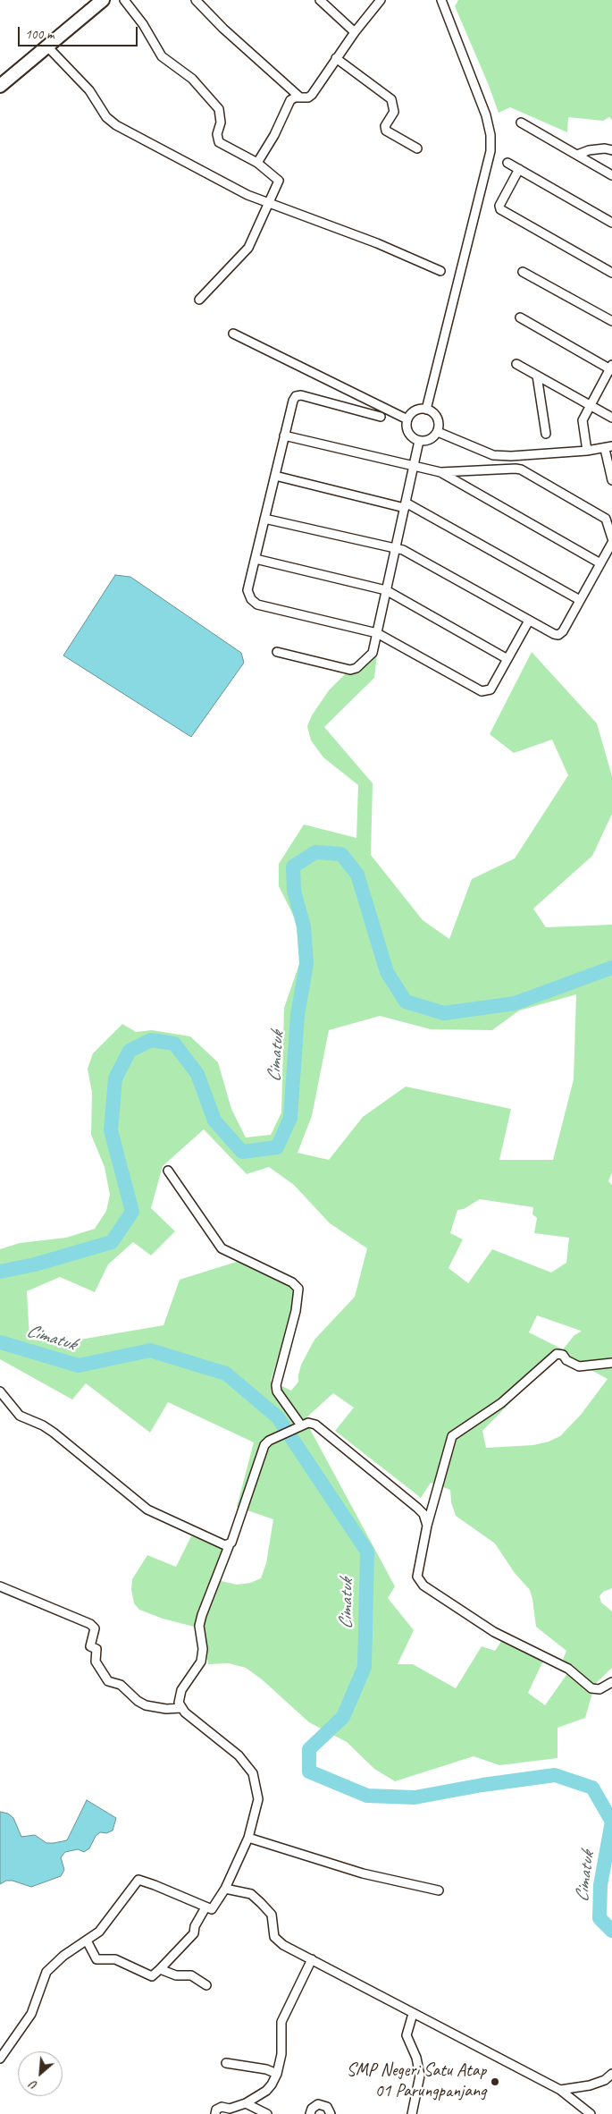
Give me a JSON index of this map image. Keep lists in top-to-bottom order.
{
  "water": ["Cimatuk"],
  "places": ["SMP Negeri Satu Atap 01 Parungpanjang"],
  "scale_bar": "100 m",
  "north": "bottom left"
}
